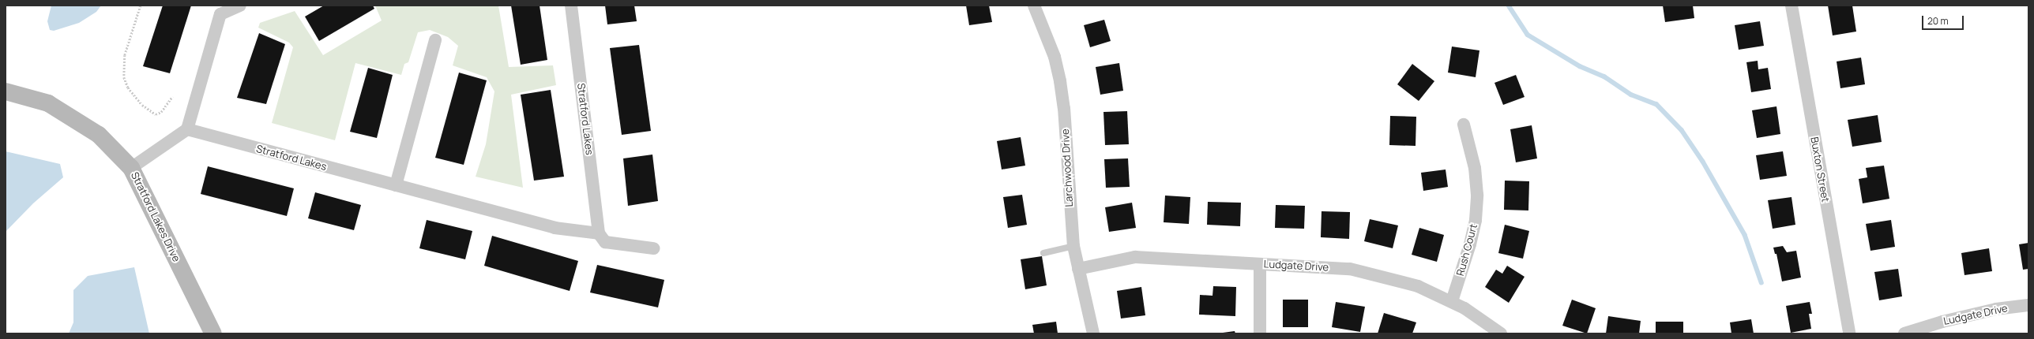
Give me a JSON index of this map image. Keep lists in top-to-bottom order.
{
  "streets": {
    "street": [
      "Stratford Lakes",
      "Larchwood Drive",
      "Buxton Street",
      "Stratford Lakes Drive",
      "Rush Court",
      "Ludgate Drive"
    ]
  },
  "crossings": [
    ["Larchwood Drive", "Ludgate Drive"],
    ["Rush Court", "Ludgate Drive"]
  ],
  "scale_bar": "20 m"
}
